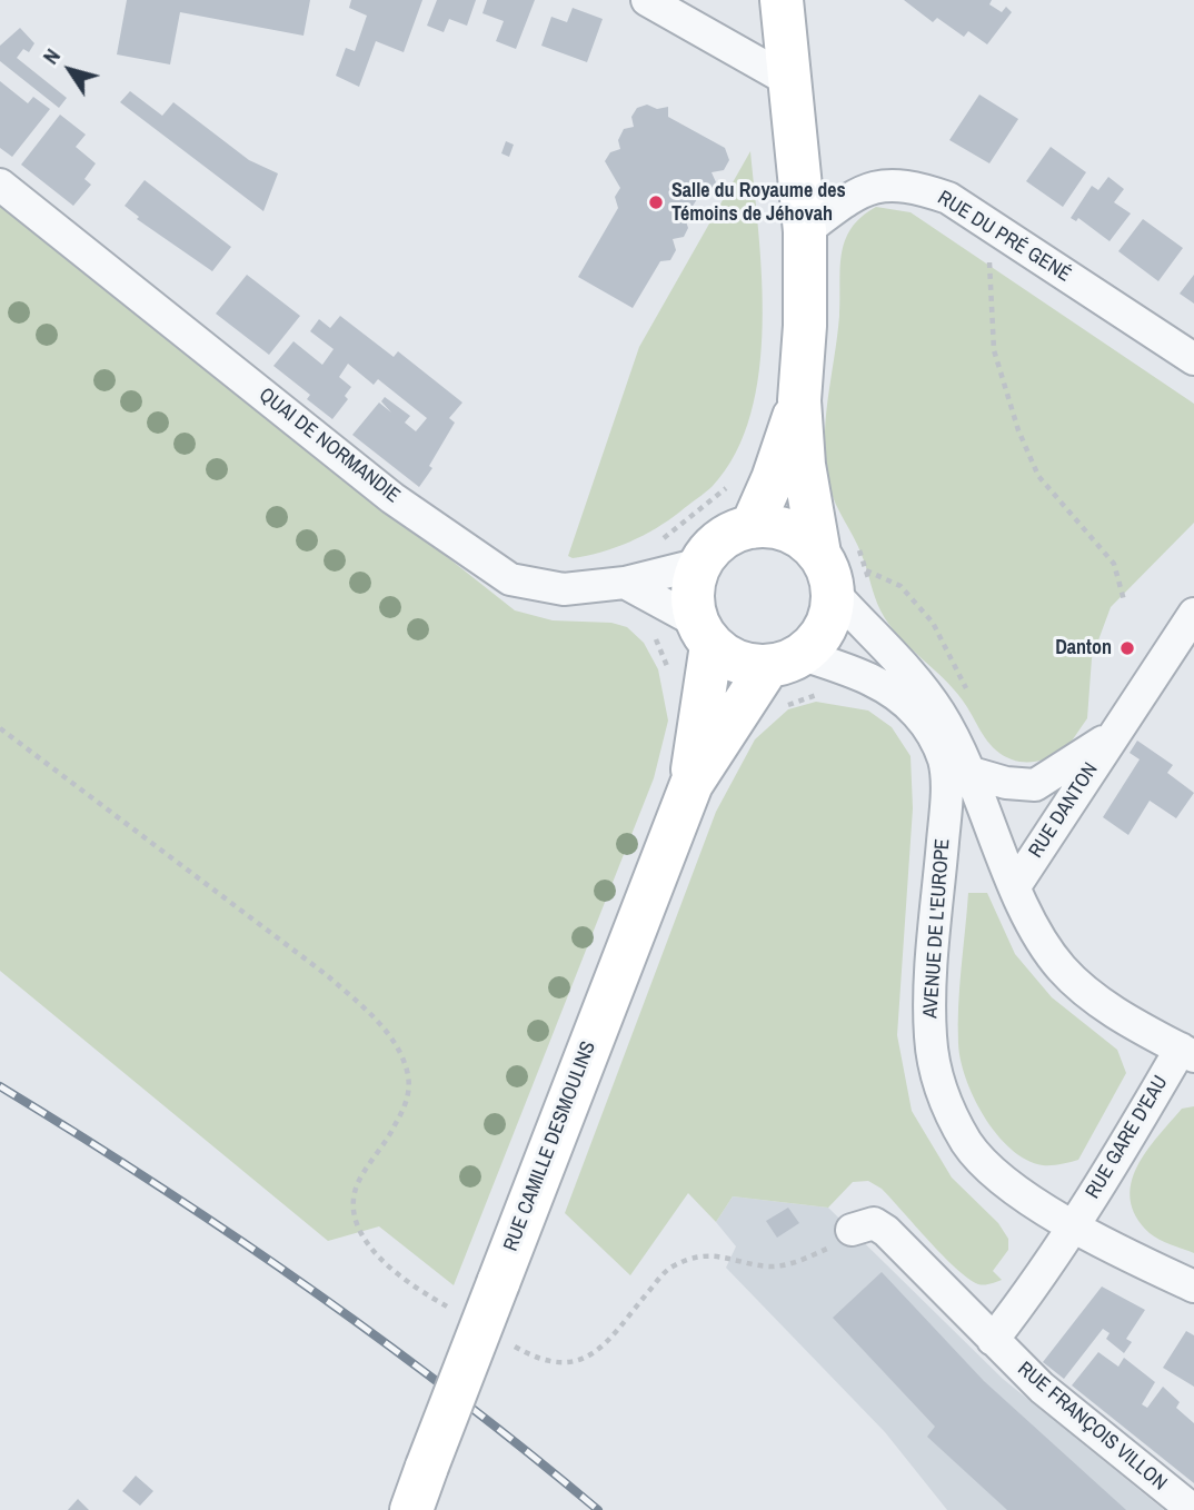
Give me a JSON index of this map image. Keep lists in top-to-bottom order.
{
  "streets": {
    "street": [
      "RUE DU PRÉ GENÉ",
      "QUAI DE NORMANDIE",
      "RUE DANTON",
      "AVENUE DE L'EUROPE",
      "RUE GARE D'EAU",
      "RUE CAMILLE DESMOULINS",
      "RUE FRANÇOIS VILLON"
    ]
  },
  "crossings": [
    ["QUAI DE NORMANDIE", "AVENUE DE L'EUROPE"],
    ["QUAI DE NORMANDIE", "RUE CAMILLE DESMOULINS"],
    ["AVENUE DE L'EUROPE", "RUE GARE D'EAU"],
    ["AVENUE DE L'EUROPE", "RUE CAMILLE DESMOULINS"]
  ],
  "places": ["Salle du Royaume des Témoins de Jéhovah", "Danton"],
  "north": "top left"
}
